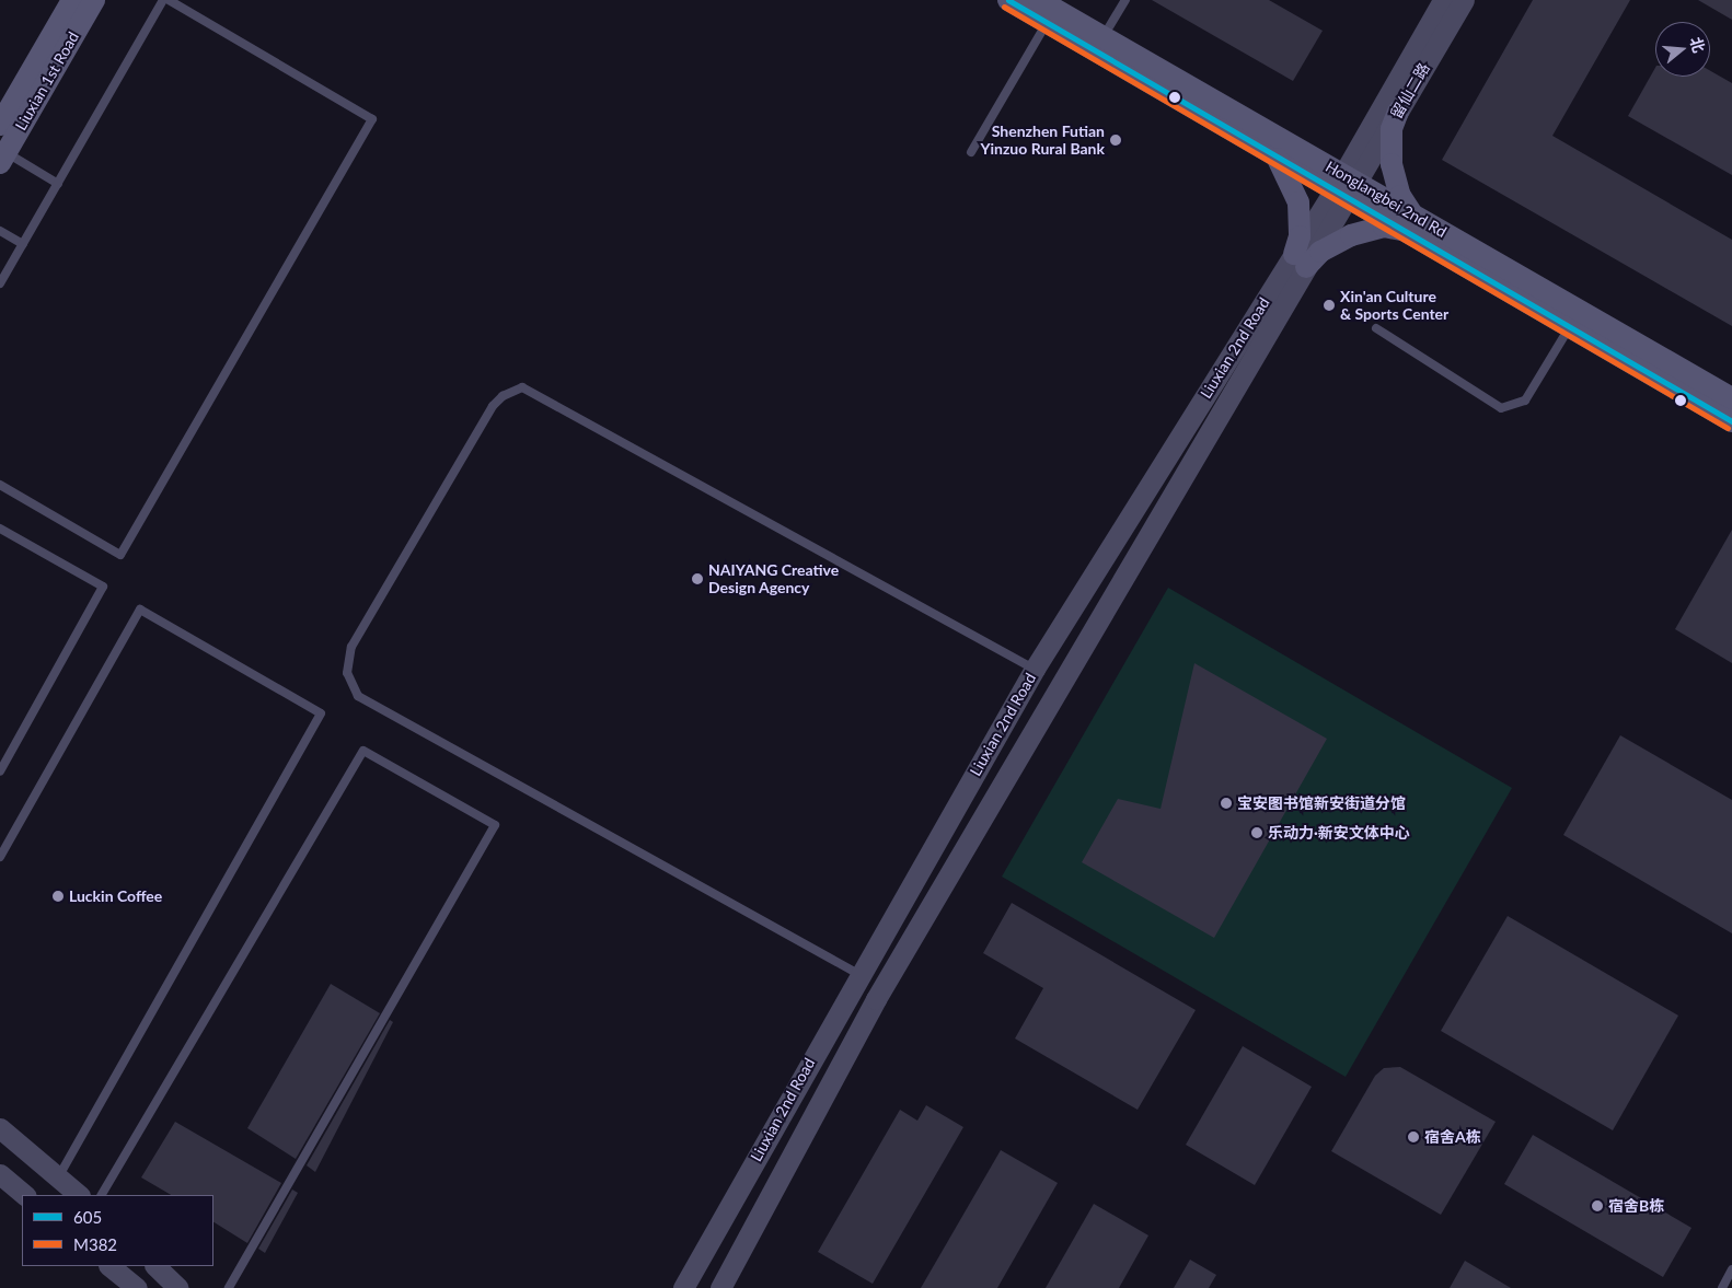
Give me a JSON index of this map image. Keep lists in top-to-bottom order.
{
  "streets": {
    "main road": ["Liuxian 1st Road", "Honglangbei 2nd Rd"],
    "street": ["留仙二路", "Liuxian 2nd Road"]
  },
  "crossings": [
    ["留仙二路", "Honglangbei 2nd Rd"],
    ["留仙二路", "Liuxian 2nd Road"],
    ["Honglangbei 2nd Rd", "Liuxian 2nd Road"]
  ],
  "places": [
    "Shenzhen Futian Yinzuo Rural Bank",
    "Xin'an Culture & Sports Center",
    "NAIYANG Creative Design Agency",
    "宝安图书馆新安街道分馆",
    "乐动力·新安文体中心",
    "Luckin Coffee",
    "宿舍A栋",
    "宿舍B栋"
  ],
  "lines": ["transit line 605", "transit line M382"],
  "legend": ["605", "M382"],
  "north": "right"
}
